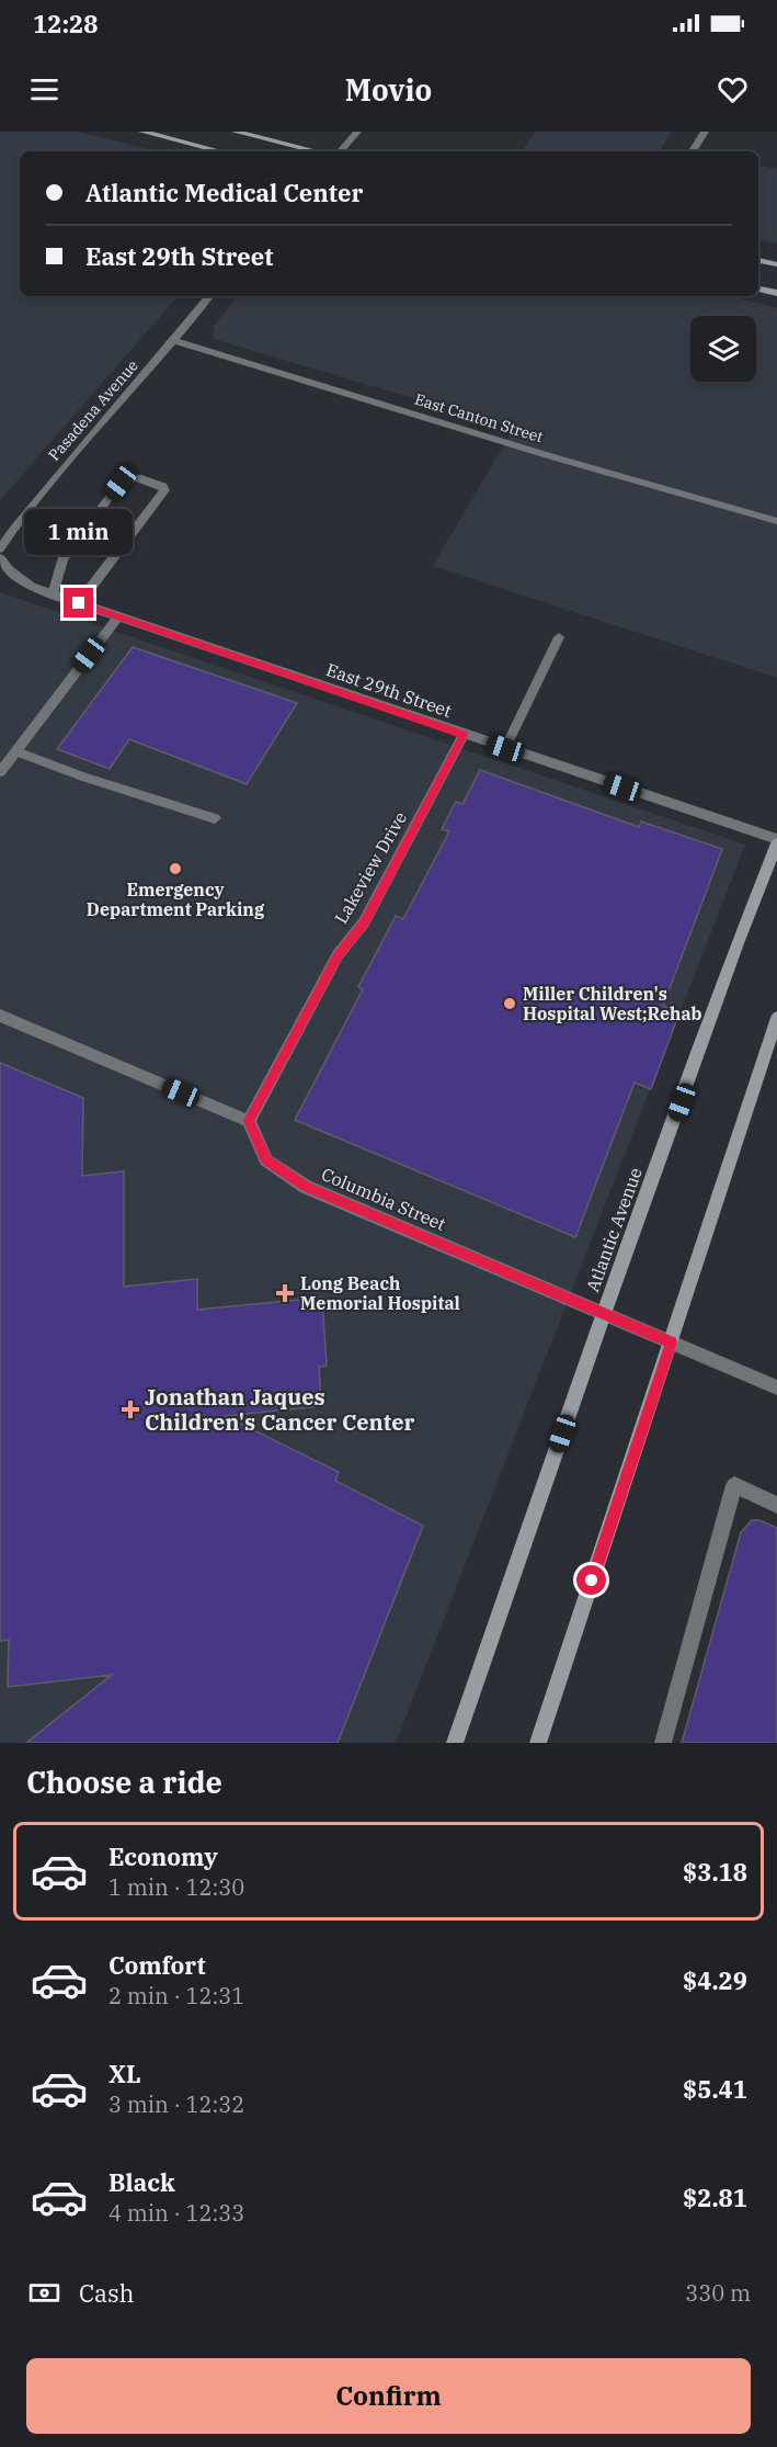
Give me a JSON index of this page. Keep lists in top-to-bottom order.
{
  "streets": {
    "main road": ["Atlantic Avenue"],
    "street": [
      "Pasadena Avenue",
      "East Canton Street",
      "East 29th Street",
      "Lakeview Drive",
      "Columbia Street"
    ]
  },
  "crossings": [
    ["Pasadena Avenue", "East Canton Street"],
    ["East 29th Street", "Lakeview Drive"],
    ["East 29th Street", "Atlantic Avenue"],
    ["Lakeview Drive", "Columbia Street"],
    ["Columbia Street", "Atlantic Avenue"]
  ],
  "places": {
    "other": ["Emergency Department Parking", "Miller Children's Hospital West;Rehab"],
    "health": ["Long Beach Memorial Hospital", "Jonathan Jaques Children's Cancer Center"]
  },
  "page": {
    "status": "12:28",
    "header": "Movio",
    "banner": ["Atlantic Medical Center", "East 29th Street"],
    "bubble": "1 min",
    "heading": "Choose a ride",
    "list": [
      {
        "name": "Economy",
        "note": "1 min · 12:30",
        "value": "$3.18"
      },
      {
        "name": "Comfort",
        "note": "2 min · 12:31",
        "value": "$4.29"
      },
      {
        "name": "XL",
        "note": "3 min · 12:32",
        "value": "$5.41"
      },
      {
        "name": "Black",
        "note": "4 min · 12:33",
        "value": "$2.81"
      }
    ],
    "pay": ["Cash", "330 m"],
    "buttons": "Confirm"
  }
}
